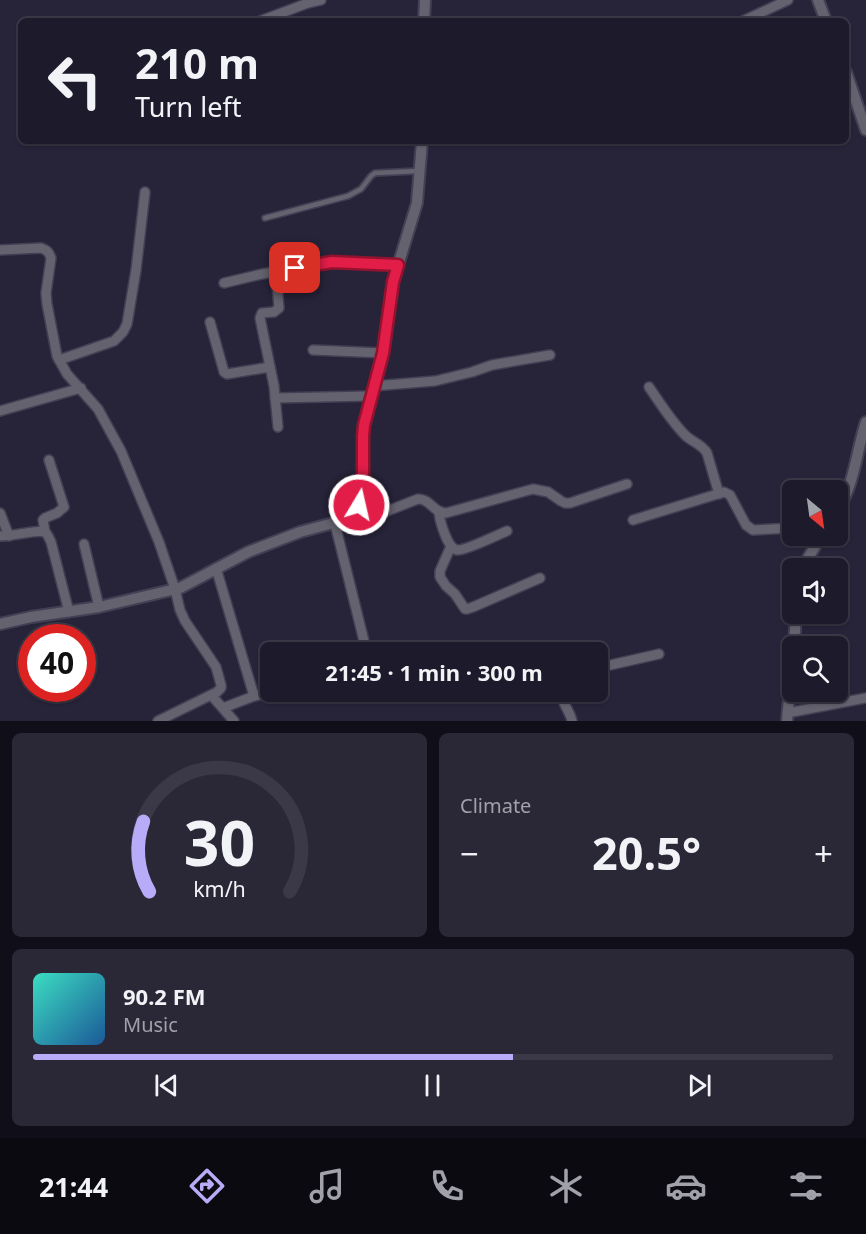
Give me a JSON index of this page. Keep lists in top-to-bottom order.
{
  "north": "bottom right",
  "page": {
    "turn": ["210 m", "Turn left"],
    "limit": "40",
    "trip": "21:45 · 1 min · 300 m",
    "tile": "Climate",
    "heat": ["−", "20.5°", "+"],
    "song": ["90.2 FM", "Music"],
    "tabs": "21:44",
    "gauge": ["30", "km/h"]
  }
}
